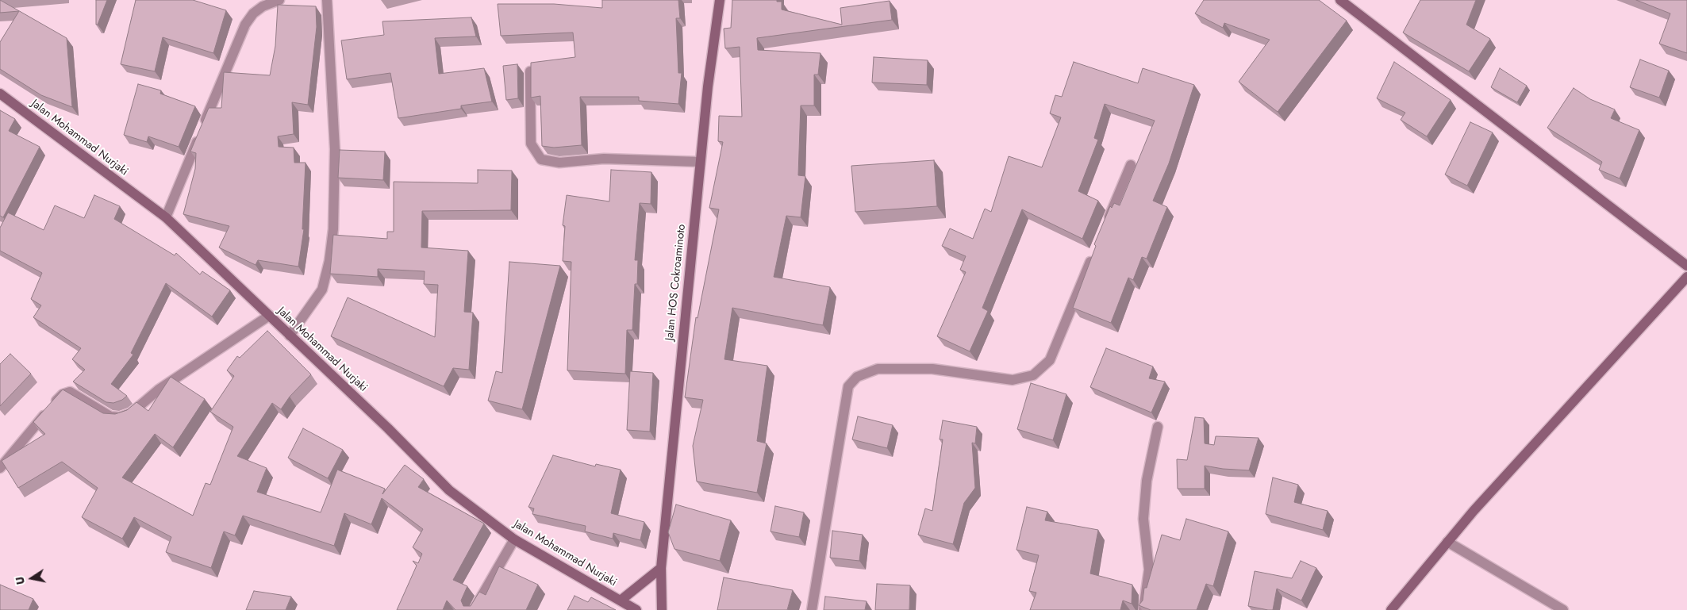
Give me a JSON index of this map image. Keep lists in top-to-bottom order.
{
  "streets": {
    "street": ["Jalan Mohammad Nurjaki", "Jalan HOS Cokroaminoto"]
  },
  "north": "left"
}
